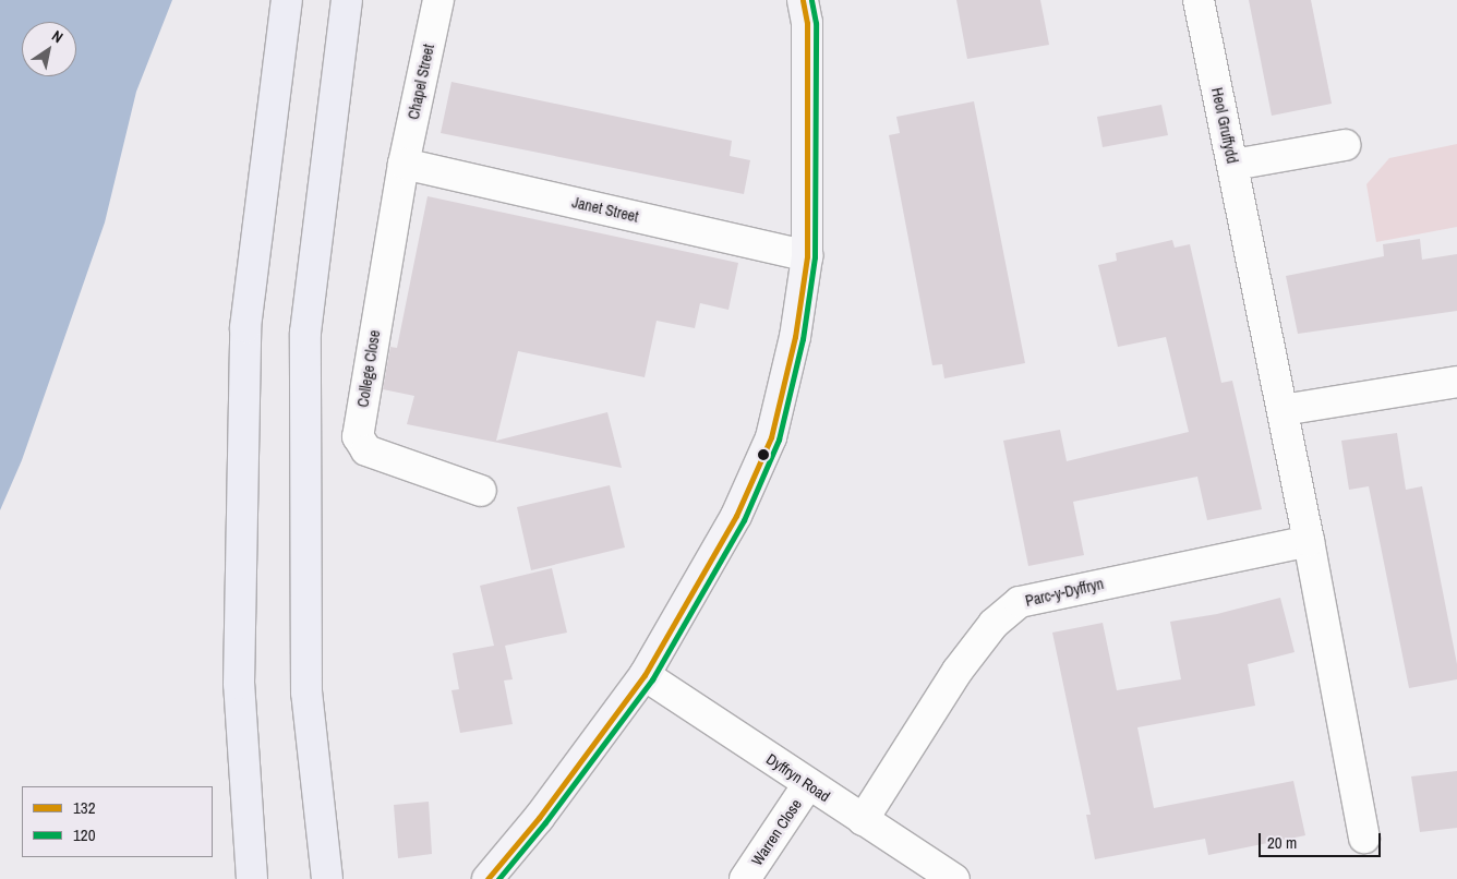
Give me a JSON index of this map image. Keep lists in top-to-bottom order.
{
  "streets": {
    "street": [
      "Chapel Street",
      "Heol Gruffydd",
      "Janet Street",
      "College Close",
      "Parc-y-Dyffryn",
      "Dyffryn Road",
      "Warren Close"
    ]
  },
  "crossings": [
    ["Chapel Street", "Janet Street"],
    ["Chapel Street", "College Close"],
    ["Janet Street", "College Close"],
    ["Parc-y-Dyffryn", "Dyffryn Road"],
    ["Dyffryn Road", "Warren Close"]
  ],
  "lines": ["transit line 132", "transit line 120"],
  "legend": ["132", "120"],
  "scale_bar": "20 m",
  "north": "top right"
}
